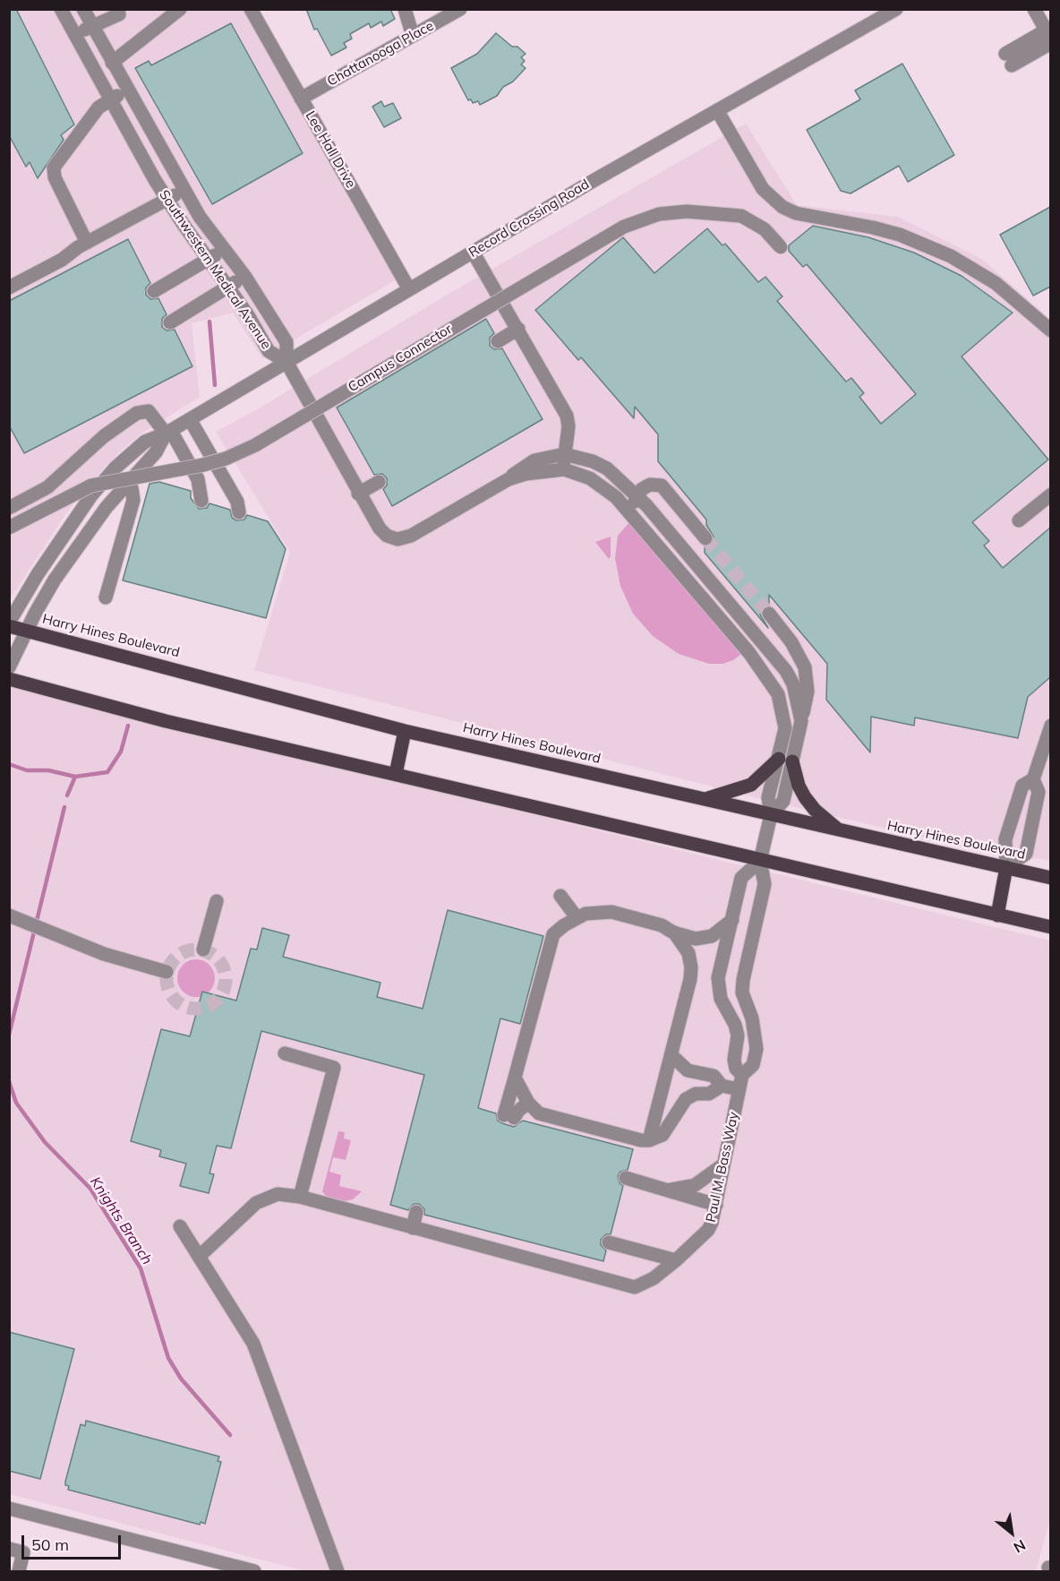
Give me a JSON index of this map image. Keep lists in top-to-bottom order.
{
  "streets": {
    "main road": ["Harry Hines Boulevard"],
    "street": [
      "Chattanooga Place",
      "Lee Hall Drive",
      "Record Crossing Road",
      "Southwestern Medical Avenue",
      "Campus Connector",
      "Paul M. Bass Way"
    ]
  },
  "crossings": [
    ["Chattanooga Place", "Lee Hall Drive"],
    ["Lee Hall Drive", "Record Crossing Road"],
    ["Record Crossing Road", "Southwestern Medical Avenue"],
    ["Record Crossing Road", "Harry Hines Boulevard"]
  ],
  "water": ["Knights Branch"],
  "scale_bar": "50 m",
  "north": "bottom right"
}
